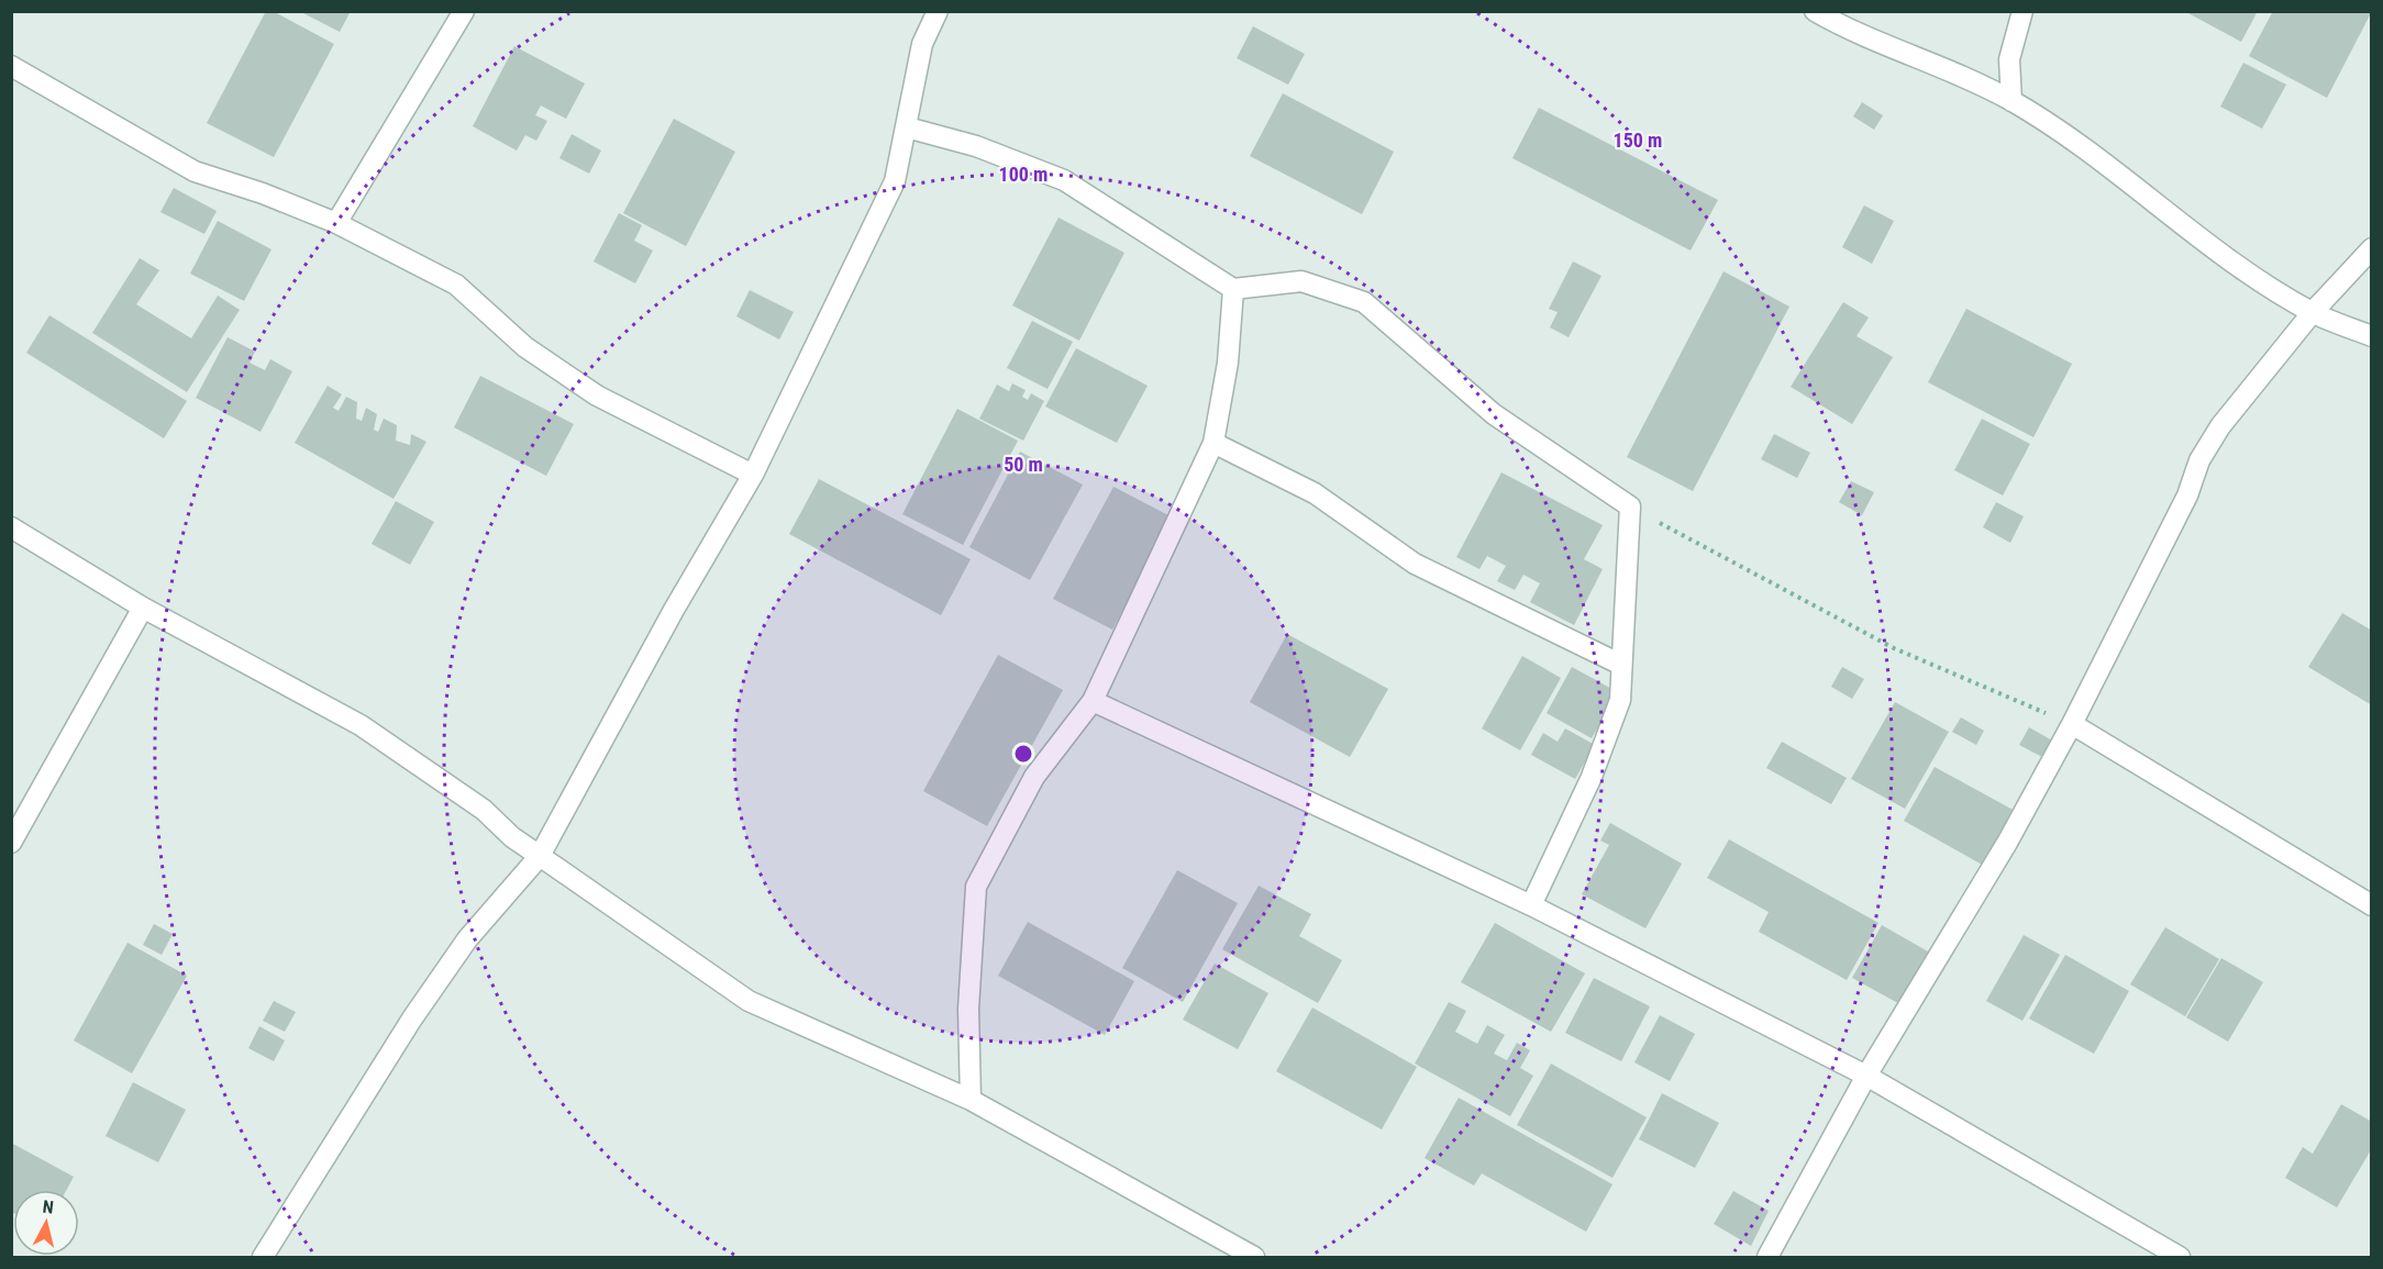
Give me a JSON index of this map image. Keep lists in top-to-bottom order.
{
  "north": "top",
  "rings": ["150 m", "100 m", "50 m"]
}
